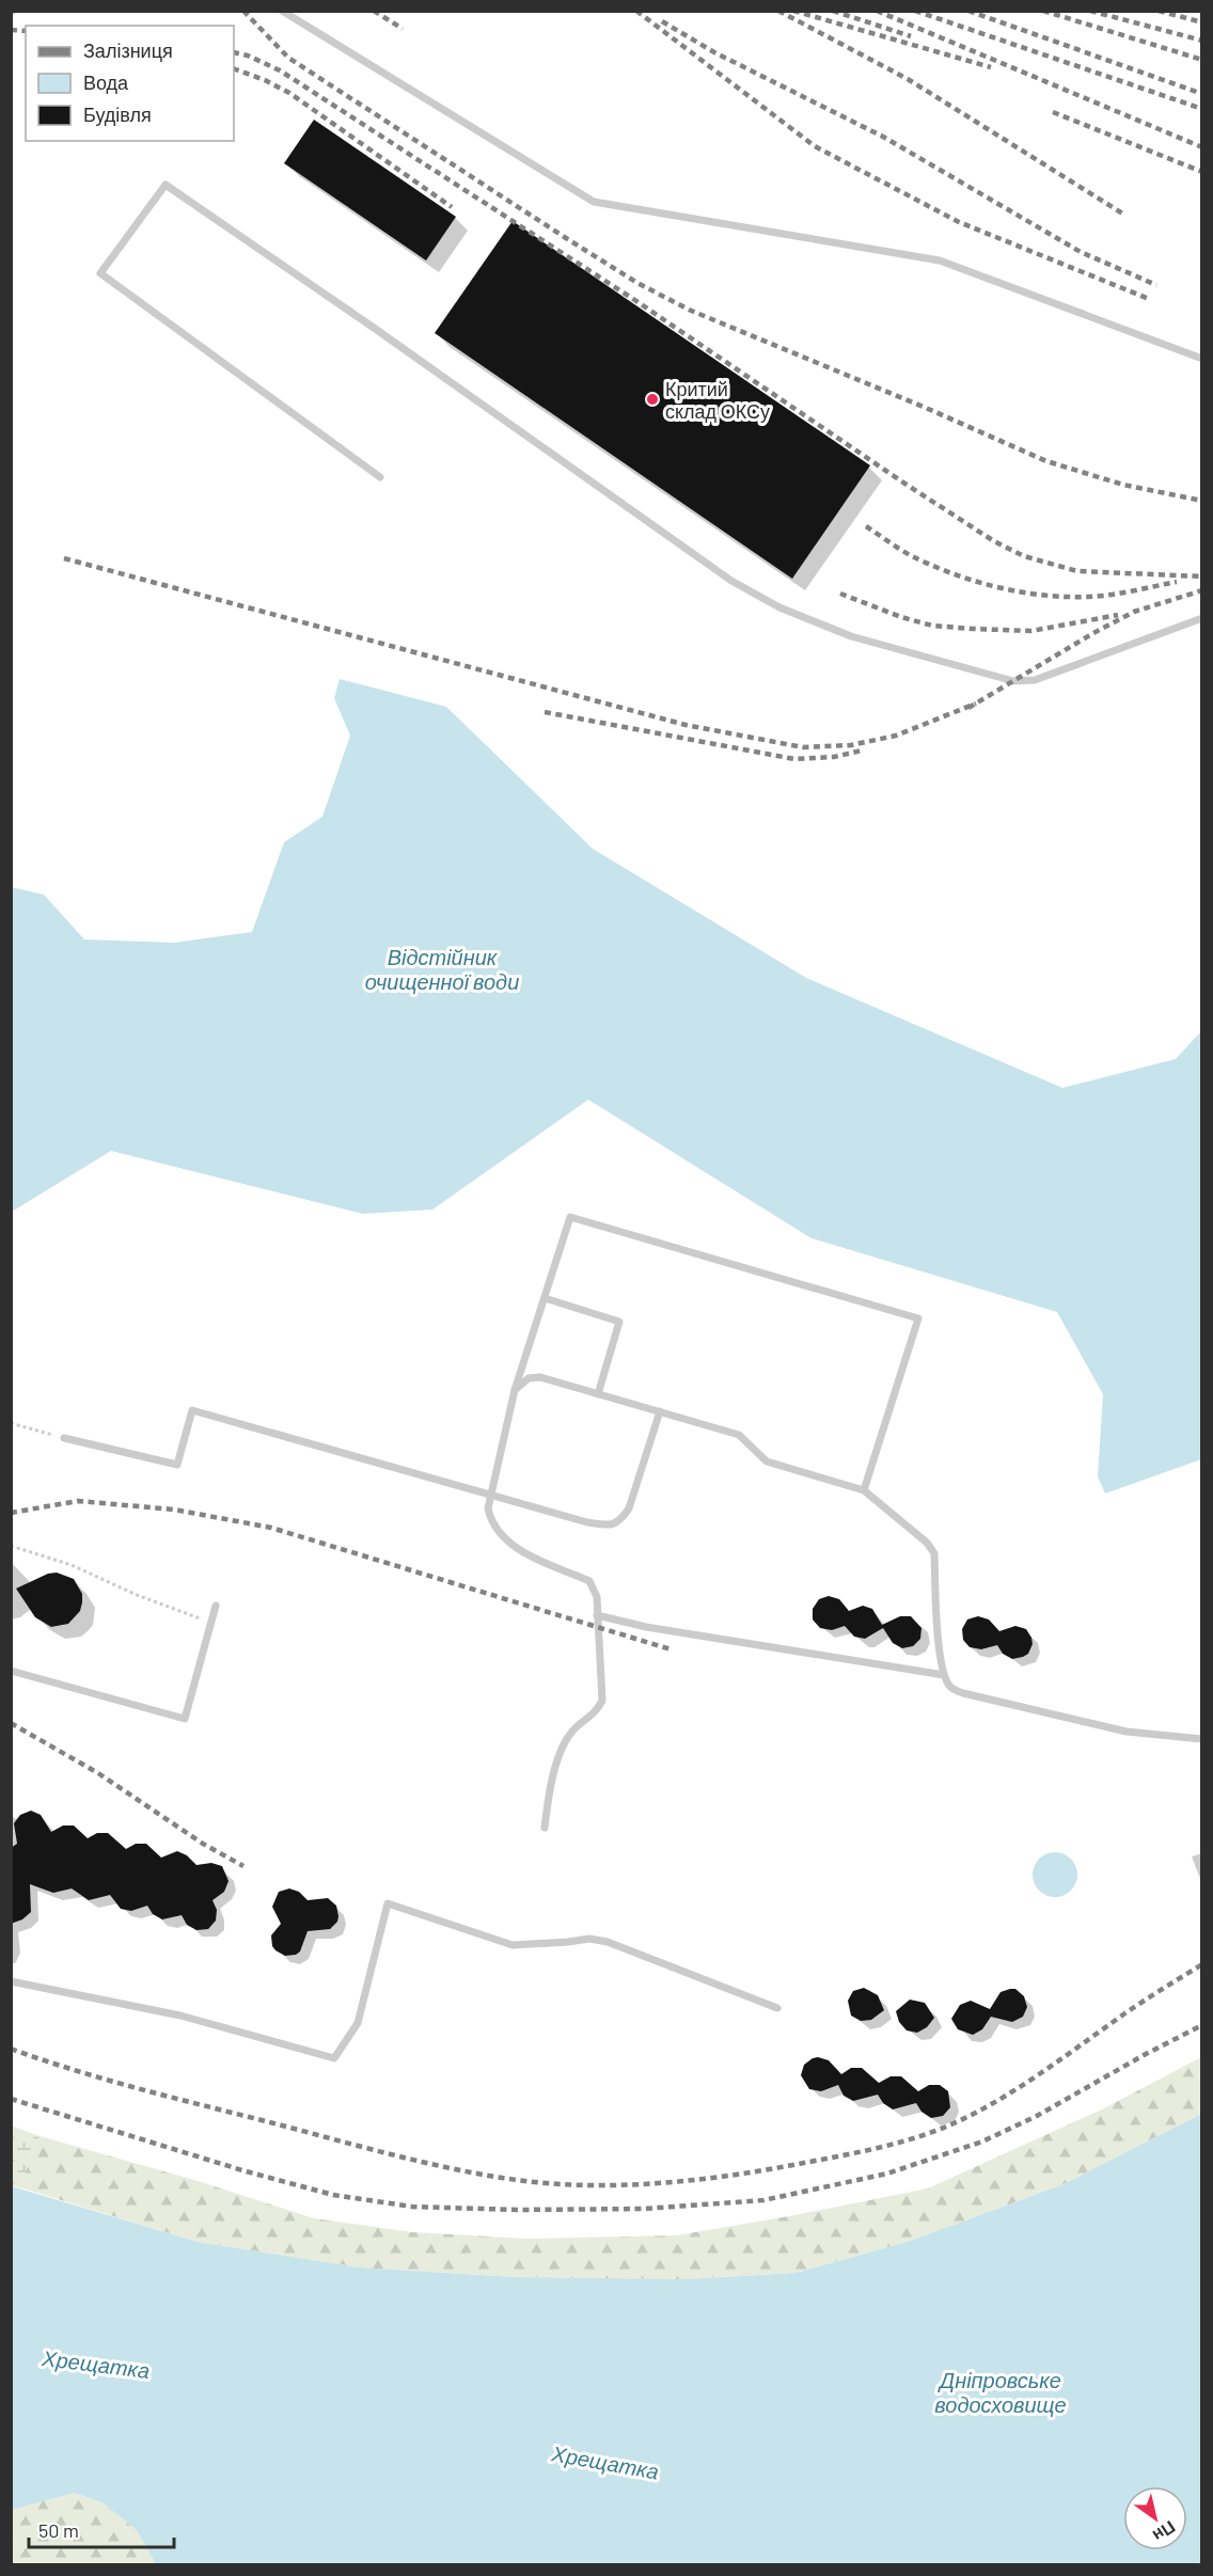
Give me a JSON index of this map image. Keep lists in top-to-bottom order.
{
  "water": ["Відстійник очищенної води", "Хрещатка", "Дніпровське водосховище"],
  "places": ["Критий склад ОКСу"],
  "legend": ["Залізниця", "Вода", "Будівля"],
  "scale_bar": "50 m",
  "north": "bottom right"
}
